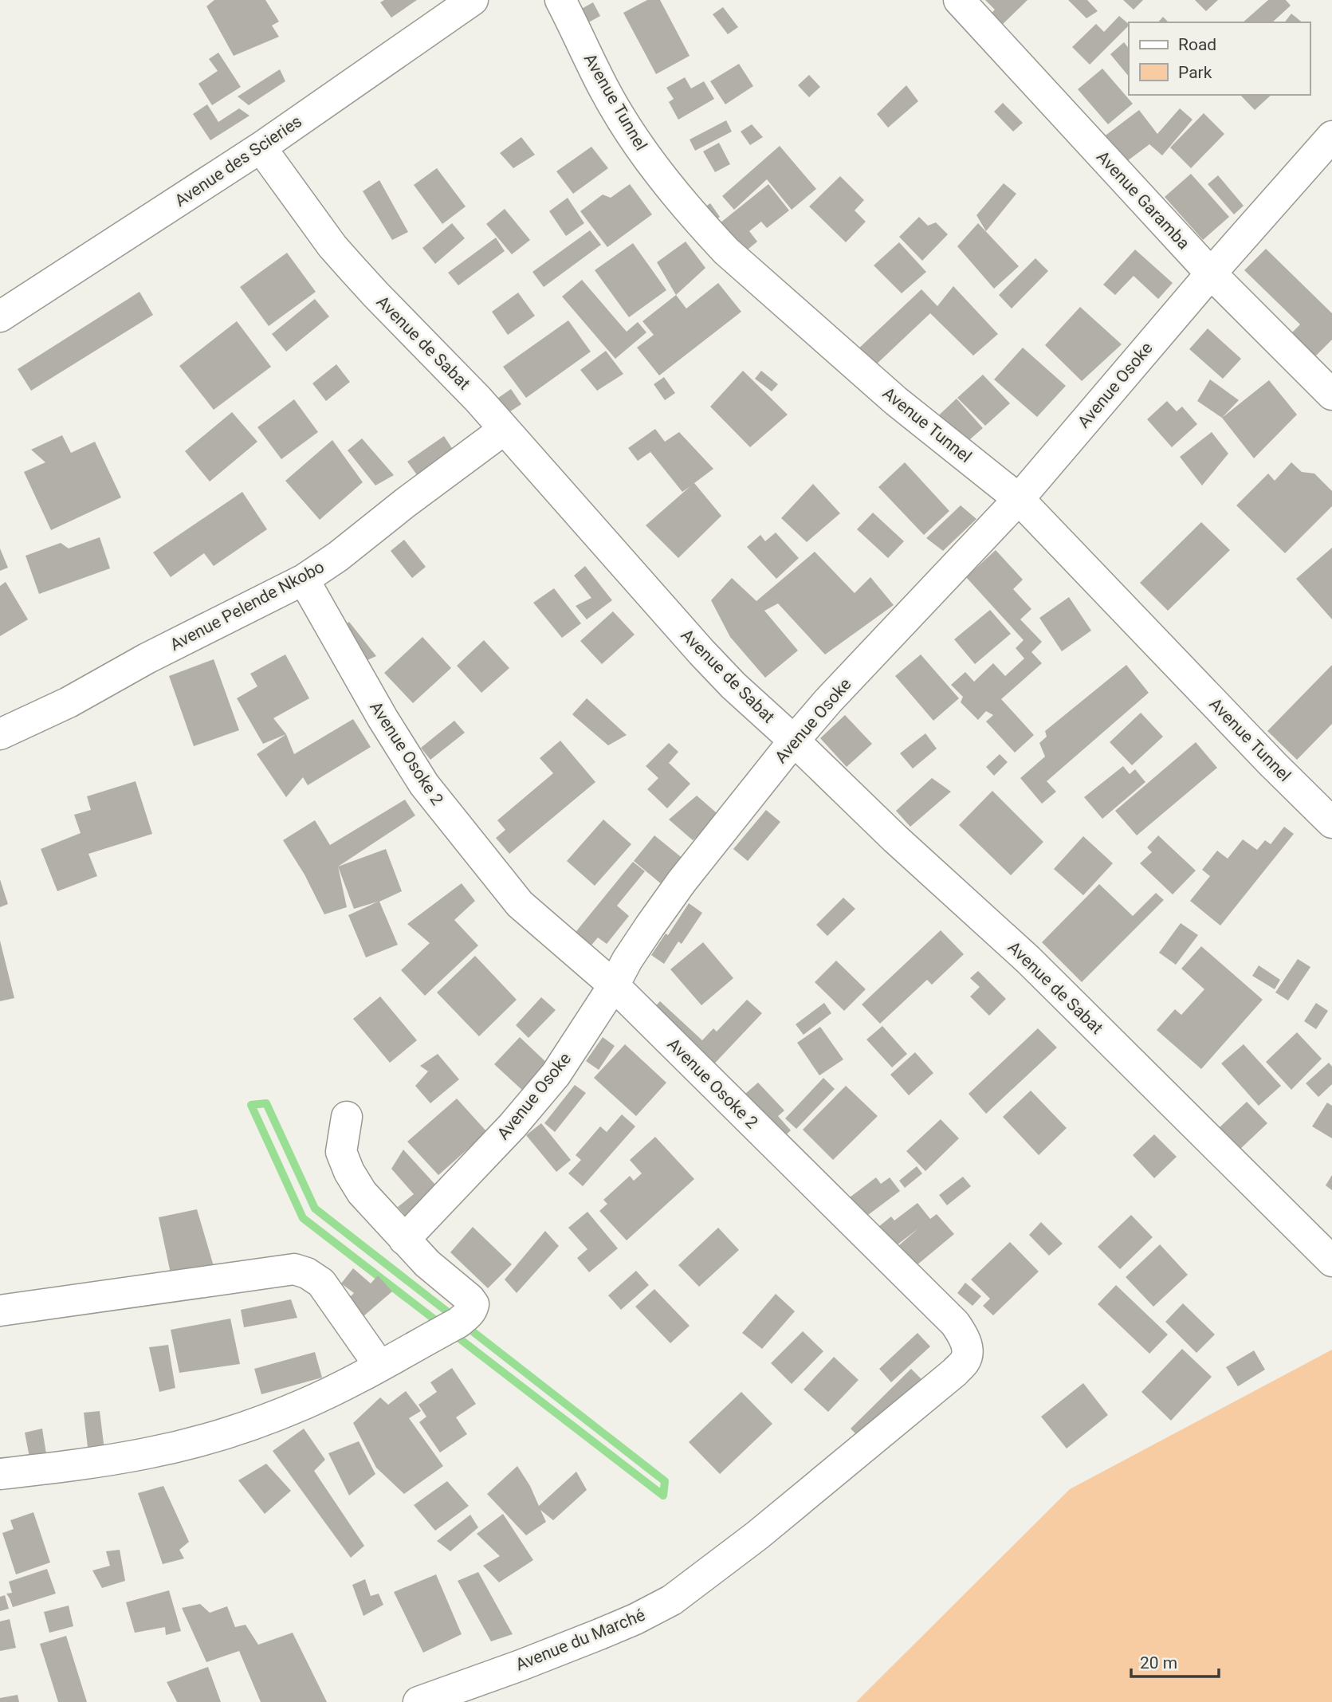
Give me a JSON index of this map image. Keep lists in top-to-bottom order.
{
  "streets": {
    "street": [
      "Avenue Tunnel",
      "Avenue des Scieries",
      "Avenue Garamba",
      "Avenue de Sabat",
      "Avenue Osoke",
      "Avenue Pelende Nkobo",
      "Avenue Osoke 2",
      "Avenue du Marché"
    ]
  },
  "crossings": [
    ["Avenue Tunnel", "Avenue Osoke"],
    ["Avenue des Scieries", "Avenue de Sabat"],
    ["Avenue Garamba", "Avenue Osoke"],
    ["Avenue de Sabat", "Avenue Osoke"],
    ["Avenue de Sabat", "Avenue Pelende Nkobo"],
    ["Avenue Osoke", "Avenue Osoke 2"],
    ["Avenue Pelende Nkobo", "Avenue Osoke 2"],
    ["Avenue Osoke 2", "Avenue du Marché"]
  ],
  "legend": ["Road", "Park"],
  "scale_bar": "20 m"
}
